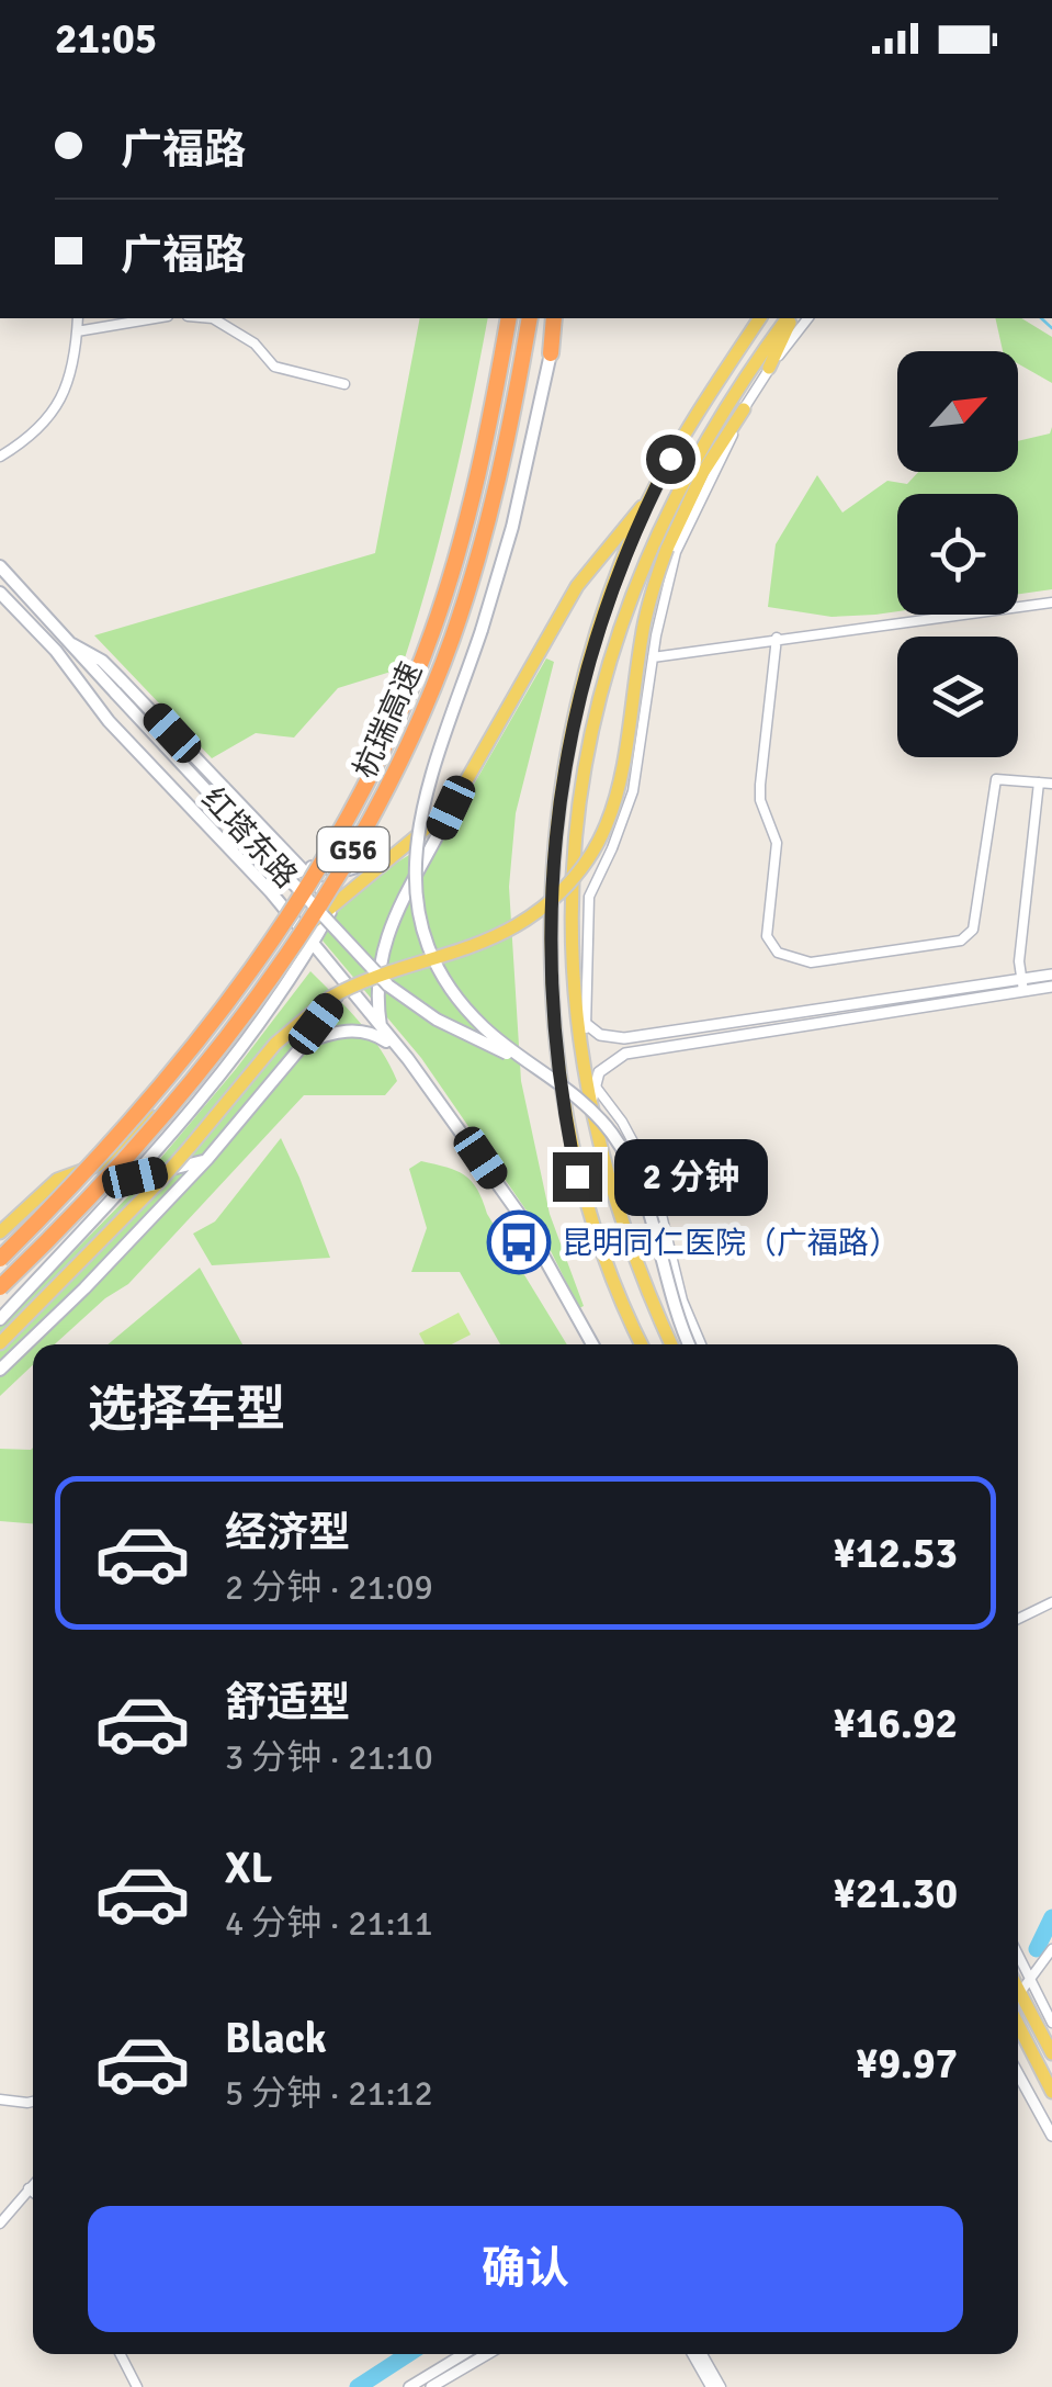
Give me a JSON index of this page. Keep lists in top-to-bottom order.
{
  "streets": {
    "highway": ["杭瑞高速", "G56"],
    "main road": ["红塔东路"]
  },
  "places": {
    "bus stop": ["昆明同仁医院（广福路）"]
  },
  "north": "top right",
  "page": {
    "status": "21:05",
    "banner": ["广福路", "广福路"],
    "bubble": "2 分钟",
    "heading": "选择车型",
    "list": [
      {
        "name": "经济型",
        "note": "2 分钟 · 21:09",
        "value": "¥12.53"
      },
      {
        "name": "舒适型",
        "note": "3 分钟 · 21:10",
        "value": "¥16.92"
      },
      {
        "name": "XL",
        "note": "4 分钟 · 21:11",
        "value": "¥21.30"
      },
      {
        "name": "Black",
        "note": "5 分钟 · 21:12",
        "value": "¥9.97"
      }
    ],
    "buttons": "确认"
  }
}
